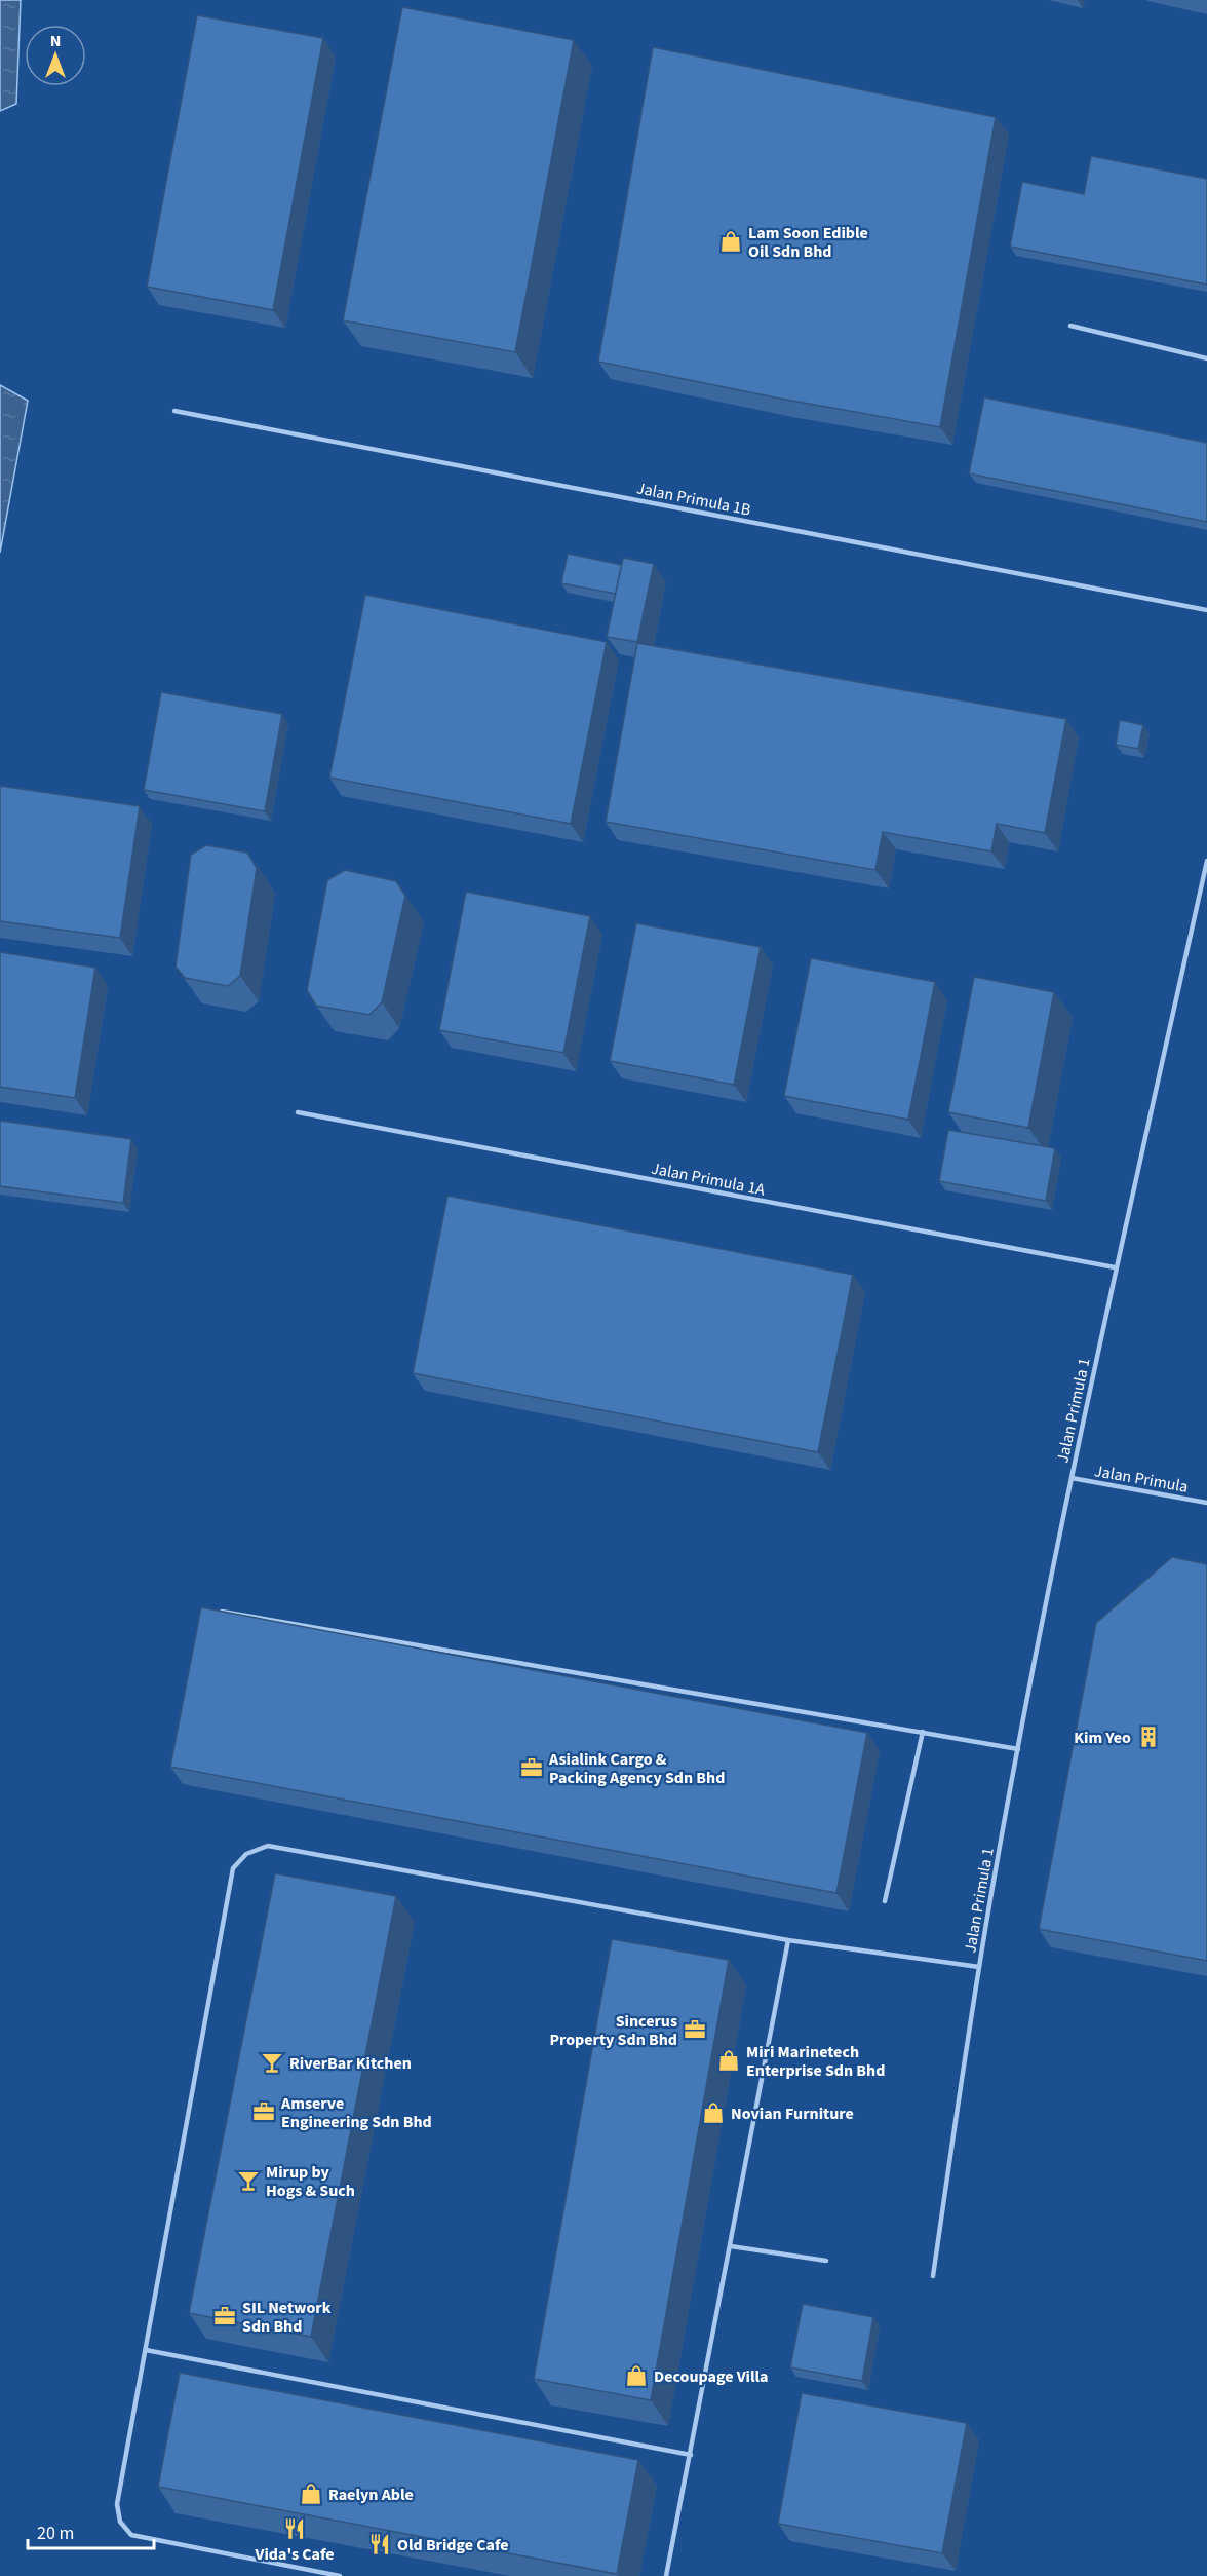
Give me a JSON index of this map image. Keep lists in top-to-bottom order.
{
  "streets": {
    "lane": [
      "Jalan Primula 1B",
      "Jalan Primula 1A",
      "Jalan Primula 1",
      "Jalan Primula"
    ]
  },
  "crossings": [
    ["Jalan Primula 1A", "Jalan Primula 1"],
    ["Jalan Primula 1", "Jalan Primula"]
  ],
  "places": {
    "shop": [
      "Lam Soon Edible Oil Sdn Bhd",
      "Miri Marinetech Enterprise Sdn Bhd",
      "Novian Furniture",
      "Decoupage Villa",
      "Raelyn Able"
    ],
    "building": ["Kim Yeo"],
    "office": [
      "Asialink Cargo & Packing Agency Sdn Bhd",
      "Sincerus Property Sdn Bhd",
      "Amserve Engineering Sdn Bhd",
      "SIL Network Sdn Bhd"
    ],
    "bar": ["RiverBar Kitchen", "Mirup by Hogs & Such"],
    "restaurant": ["Vida's Cafe", "Old Bridge Cafe"]
  },
  "scale_bar": "20 m",
  "north": "top"
}
